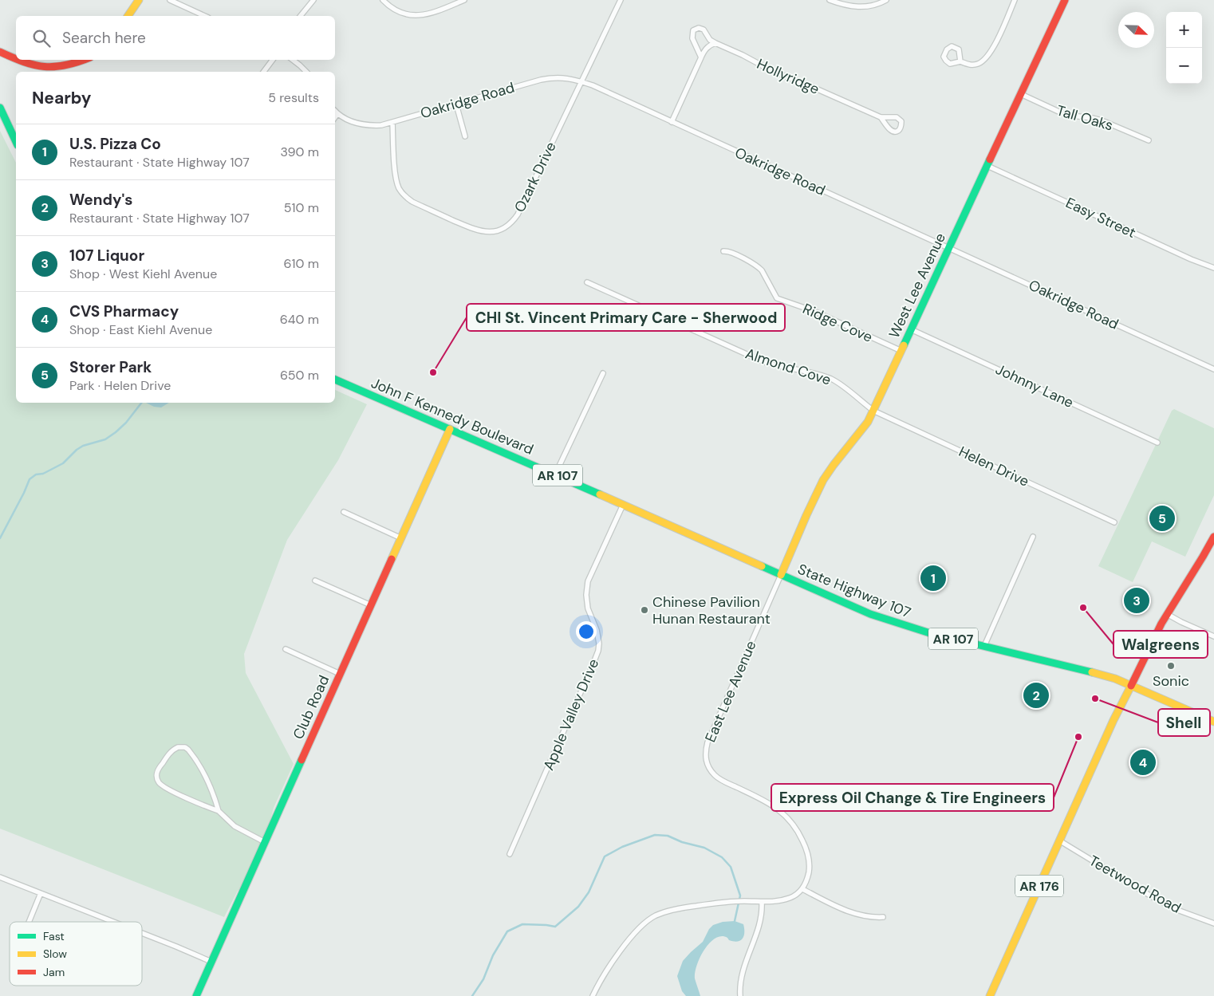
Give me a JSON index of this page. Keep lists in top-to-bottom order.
{
  "streets": {
    "street": [
      "Hollyridge",
      "Oakridge Road",
      "Tall Oaks",
      "Ozark Drive",
      "Easy Street",
      "West Lee Avenue",
      "Ridge Cove",
      "Almond Cove",
      "Johnny Lane",
      "John F Kennedy Boulevard",
      "Helen Drive",
      "AR 107",
      "State Highway 107",
      "East Lee Avenue",
      "Club Road",
      "Apple Valley Drive",
      "Teetwood Road",
      "AR 176"
    ]
  },
  "crossings": [
    ["Oakridge Road", "Ozark Drive"],
    ["Oakridge Road", "West Lee Avenue"],
    ["Tall Oaks", "West Lee Avenue"],
    ["Easy Street", "West Lee Avenue"],
    ["West Lee Avenue", "Ridge Cove"],
    ["West Lee Avenue", "Almond Cove"],
    ["West Lee Avenue", "Johnny Lane"],
    ["West Lee Avenue", "John F Kennedy Boulevard"],
    ["West Lee Avenue", "Helen Drive"],
    ["West Lee Avenue", "State Highway 107"],
    ["West Lee Avenue", "East Lee Avenue"],
    ["Almond Cove", "Helen Drive"],
    ["John F Kennedy Boulevard", "State Highway 107"],
    ["John F Kennedy Boulevard", "East Lee Avenue"],
    ["John F Kennedy Boulevard", "Club Road"],
    ["John F Kennedy Boulevard", "Apple Valley Drive"],
    ["State Highway 107", "East Lee Avenue"],
    ["State Highway 107", "AR 176"],
    ["Teetwood Road", "AR 176"]
  ],
  "places": [
    "CHI St. Vincent Primary Care - Sherwood",
    "Walgreens",
    "Chinese Pavilion Hunan Restaurant",
    "Sonic",
    "Shell",
    "Express Oil Change & Tire Engineers"
  ],
  "legend": ["Fast", "Slow", "Jam"],
  "north": "bottom right",
  "page": {
    "map_buttons": ["+", "−"],
    "search": "Search here",
    "heading": ["Nearby", "5 results"],
    "list": [
      {
        "mark": "1",
        "name": "U.S. Pizza Co",
        "note": "Restaurant · State Highway 107",
        "value": "390 m"
      },
      {
        "mark": "2",
        "name": "Wendy's",
        "note": "Restaurant · State Highway 107",
        "value": "510 m"
      },
      {
        "mark": "3",
        "name": "107 Liquor",
        "note": "Shop · West Kiehl Avenue",
        "value": "610 m"
      },
      {
        "mark": "4",
        "name": "CVS Pharmacy",
        "note": "Shop · East Kiehl Avenue",
        "value": "640 m"
      },
      {
        "mark": "5",
        "name": "Storer Park",
        "note": "Park · Helen Drive",
        "value": "650 m"
      }
    ],
    "pins": [
      "5",
      "1",
      "3",
      "2",
      "4"
    ]
  }
}
